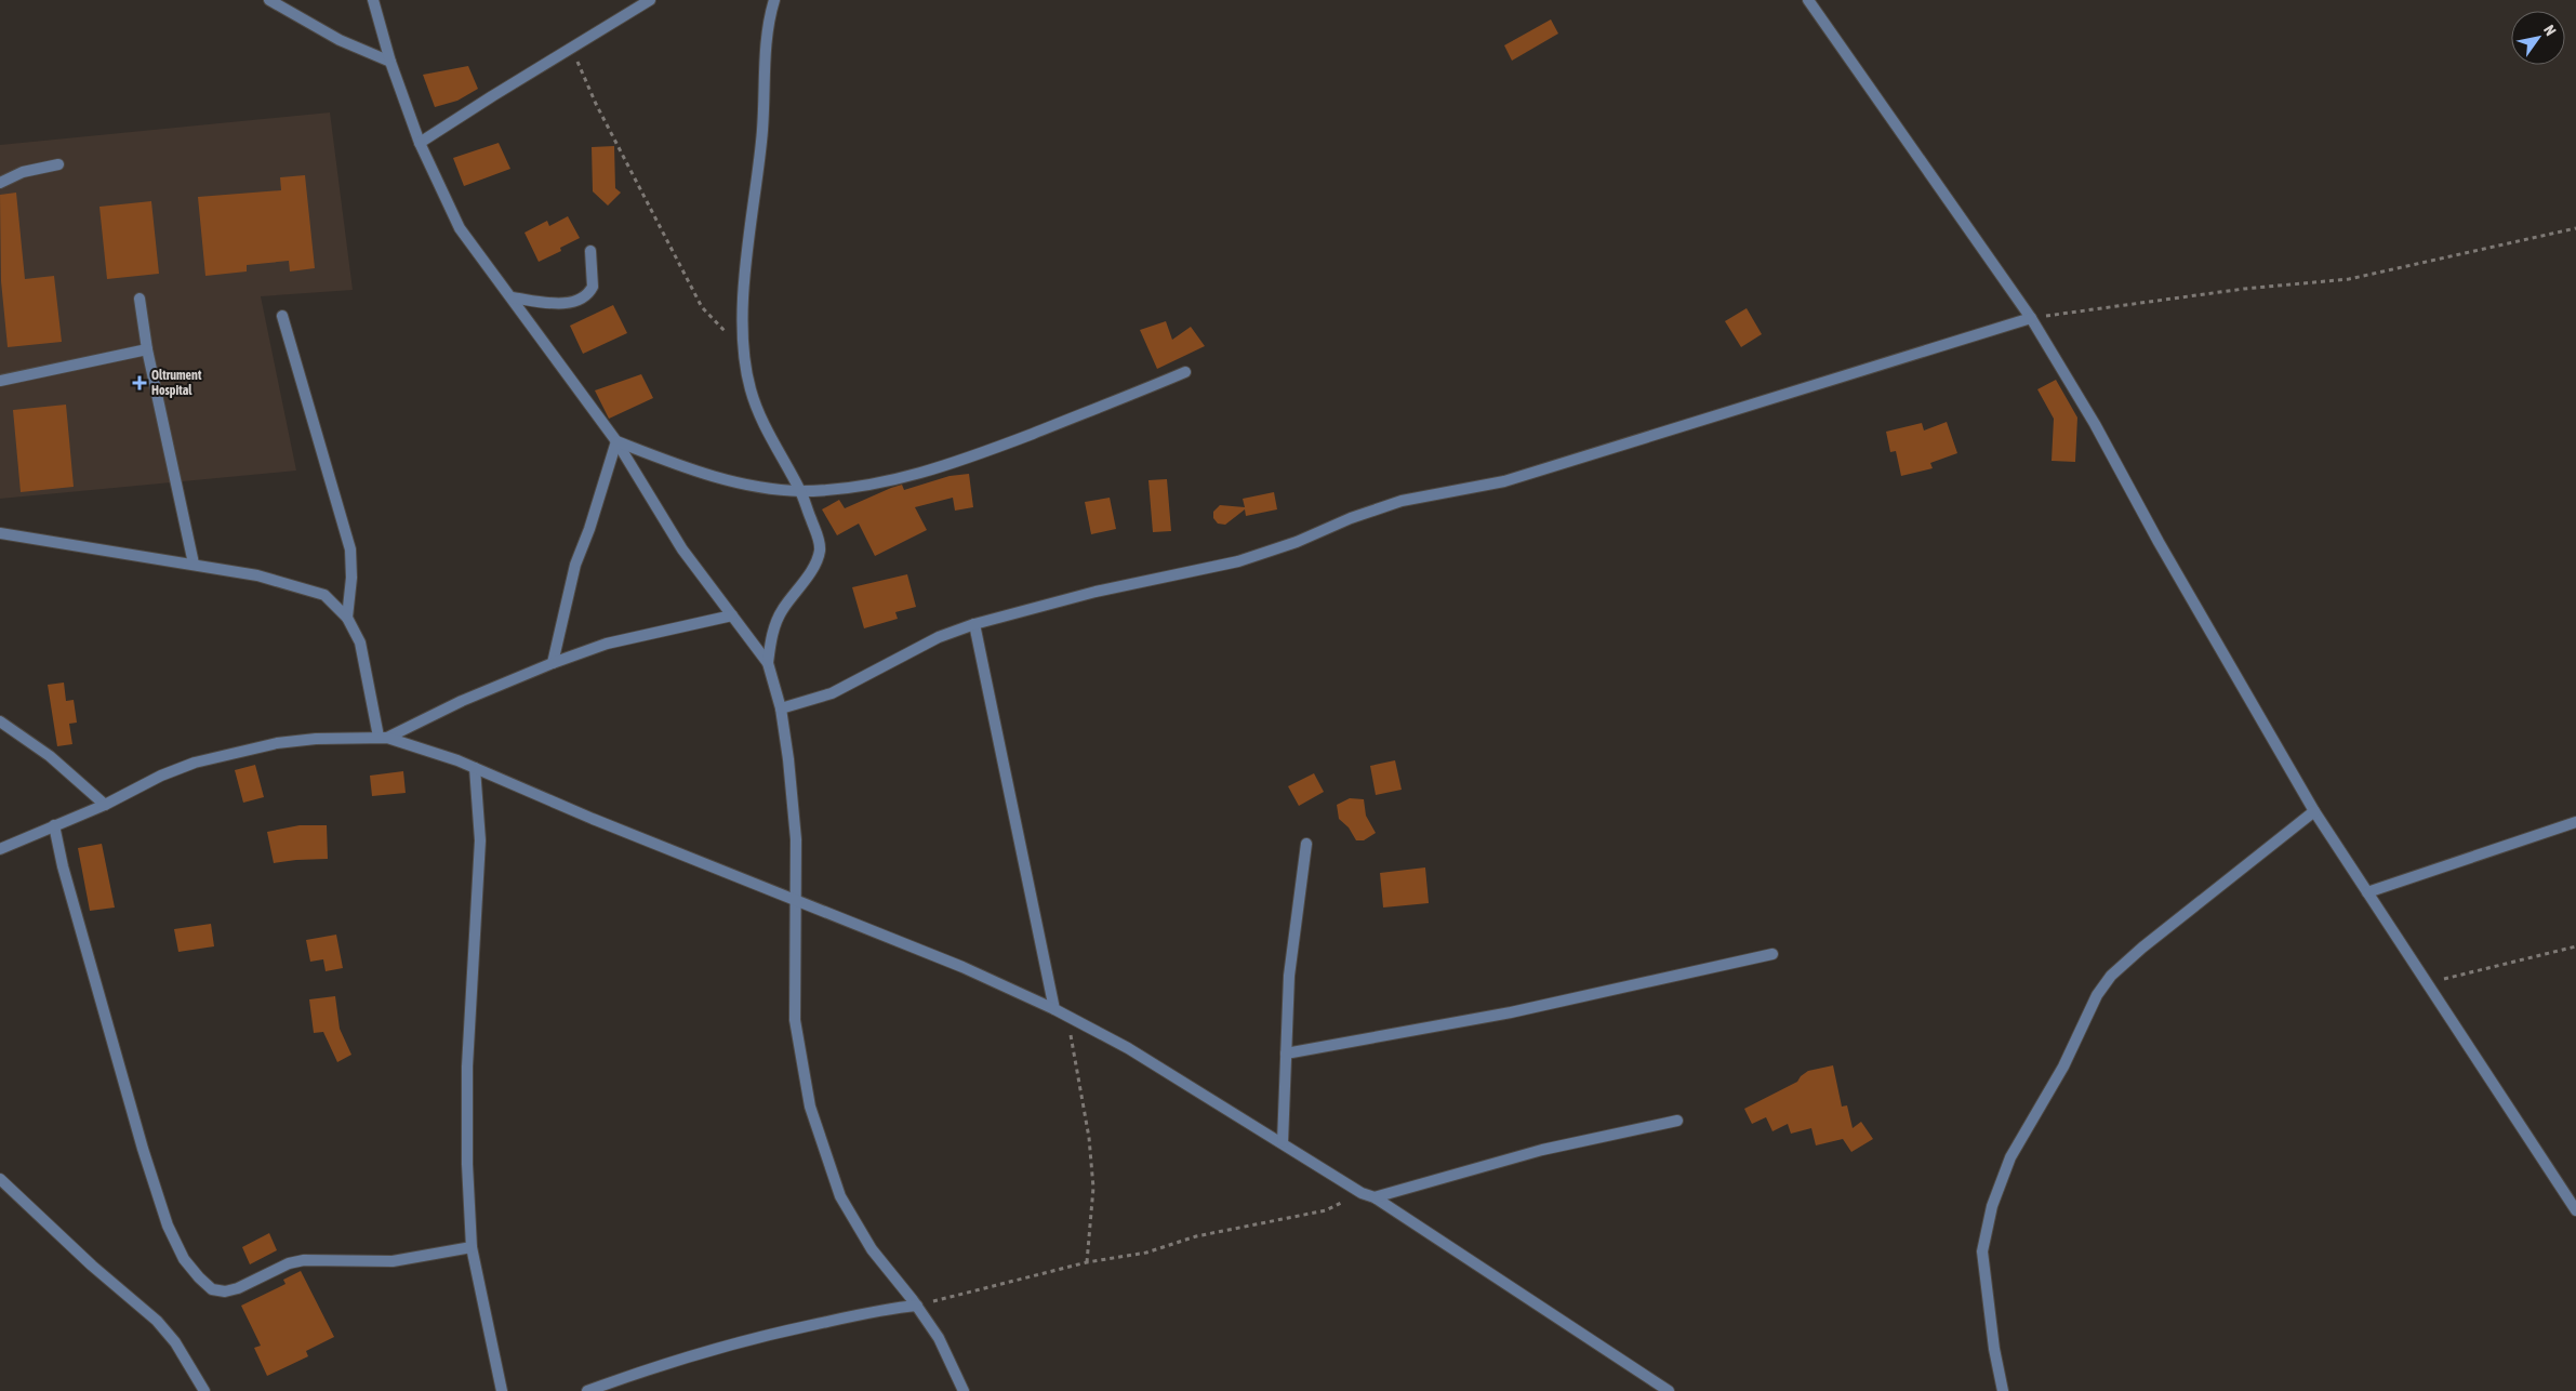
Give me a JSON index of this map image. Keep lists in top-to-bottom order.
{
  "places": {
    "health": ["Oltrument Hospital"]
  },
  "north": "top right"
}
